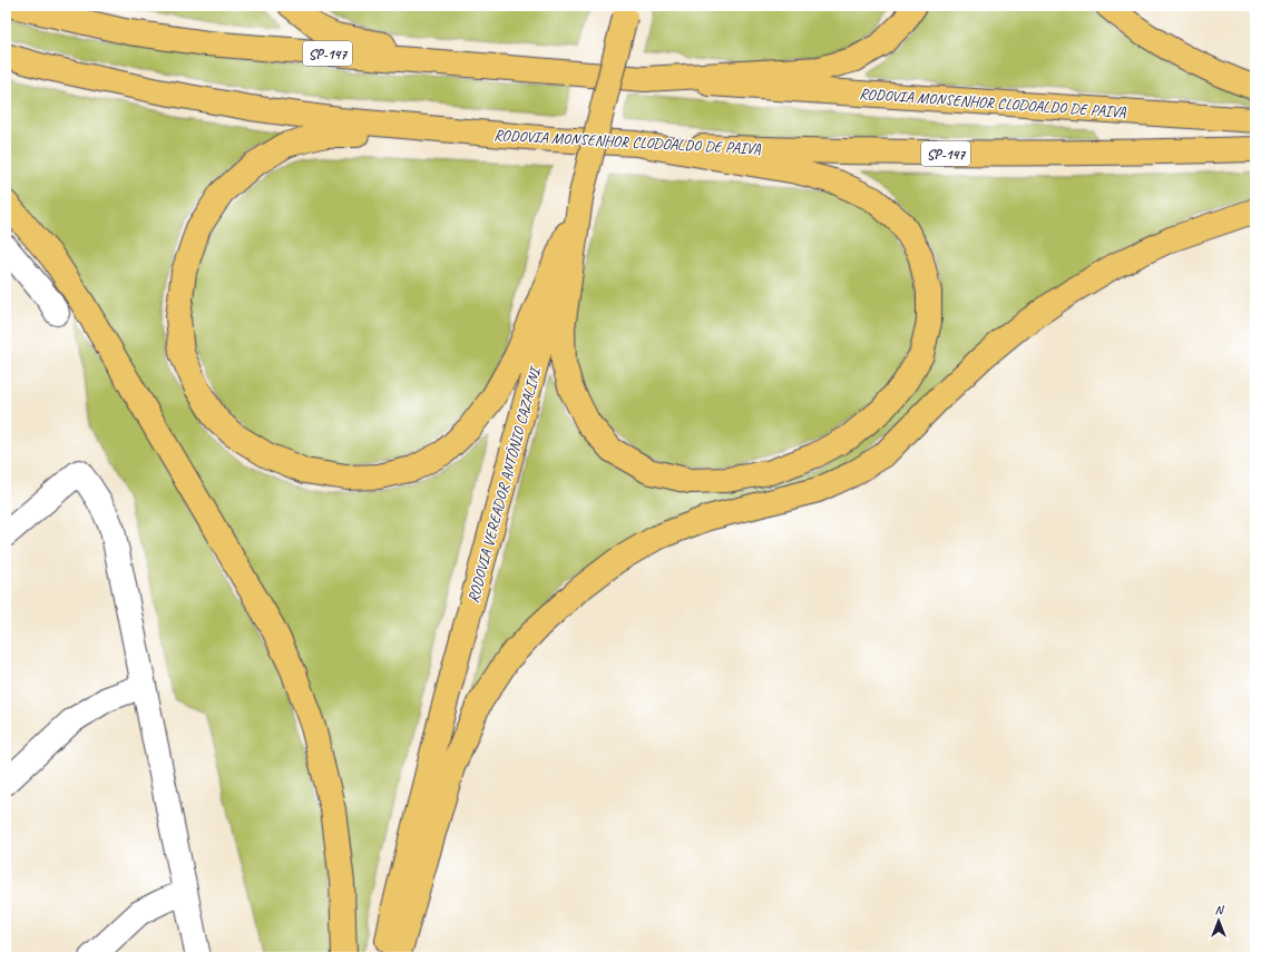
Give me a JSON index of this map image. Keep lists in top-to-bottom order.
{
  "streets": {
    "main road": ["SP-147", "RODOVIA MONSENHOR CLODOALDO DE PAIVA", "RODOVIA VEREADOR ANTÔNIO CAZALINI"]
  },
  "north": "top"
}
